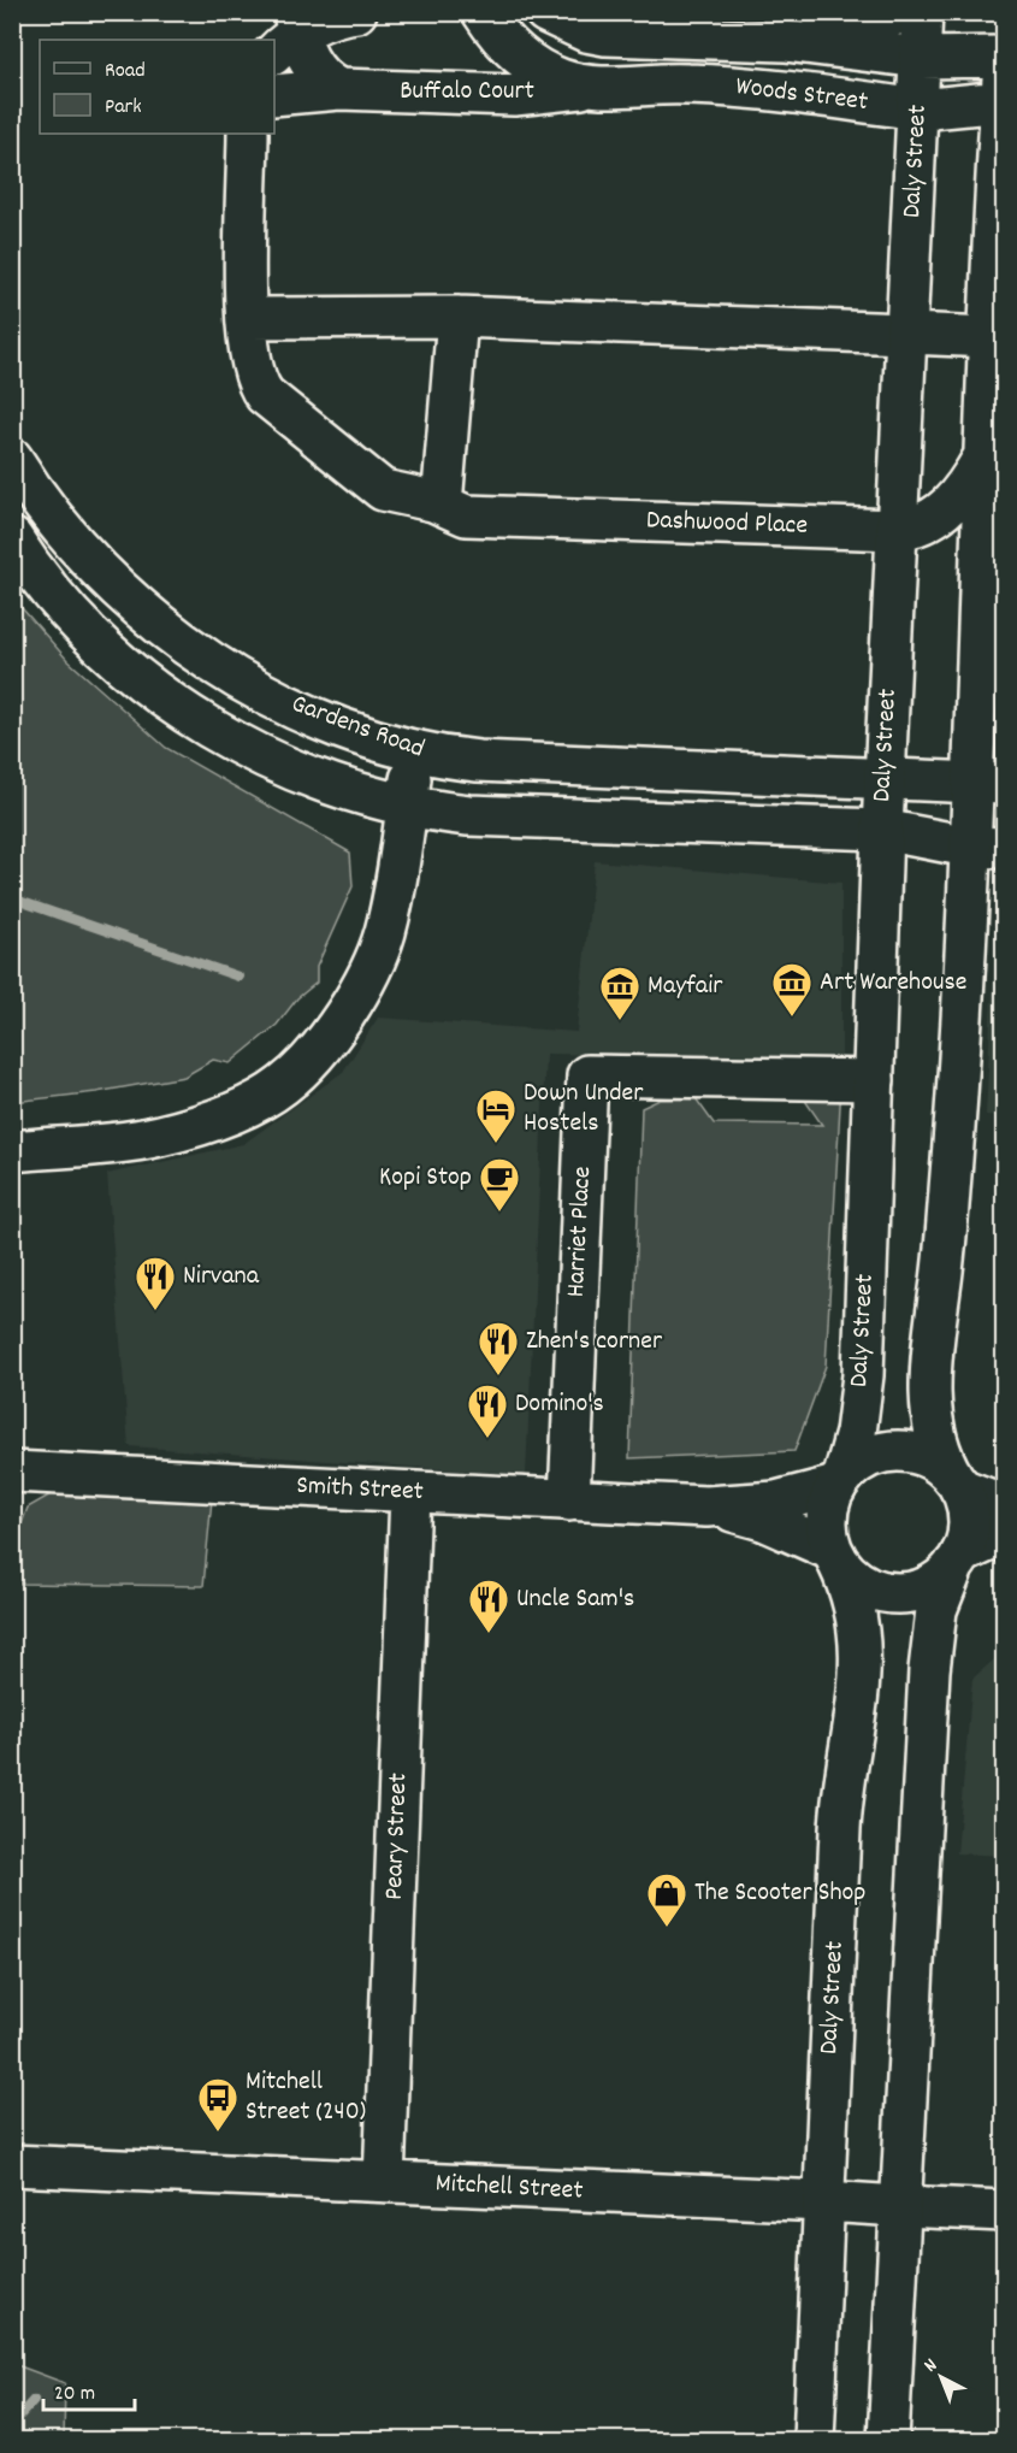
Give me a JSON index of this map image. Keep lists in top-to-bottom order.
{
  "streets": {
    "street": [
      "Buffalo Court",
      "Woods Street",
      "Daly Street",
      "Dashwood Place",
      "Gardens Road",
      "Harriet Place",
      "Smith Street",
      "Peary Street",
      "Mitchell Street"
    ]
  },
  "crossings": [
    ["Buffalo Court", "Woods Street"],
    ["Woods Street", "Daly Street"],
    ["Daly Street", "Dashwood Place"],
    ["Daly Street", "Gardens Road"],
    ["Daly Street", "Harriet Place"],
    ["Daly Street", "Smith Street"],
    ["Daly Street", "Mitchell Street"],
    ["Harriet Place", "Smith Street"],
    ["Smith Street", "Peary Street"],
    ["Peary Street", "Mitchell Street"]
  ],
  "places": {
    "museum": ["Art Warehouse", "Mayfair"],
    "hotel": ["Down Under Hostels"],
    "cafe": ["Kopi Stop"],
    "restaurant": [
      "Nirvana",
      "Zhen's corner",
      "Domino's",
      "Uncle Sam's"
    ],
    "shop": ["The Scooter Shop"],
    "bus stop": ["Mitchell Street (240)"]
  },
  "legend": ["Road", "Park"],
  "scale_bar": "20 m",
  "north": "top left"
}
